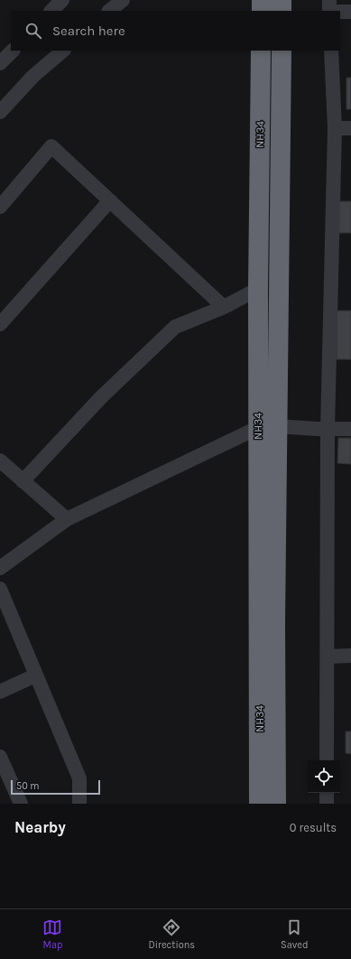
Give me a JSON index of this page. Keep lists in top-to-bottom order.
{
  "streets": {
    "highway": ["NH34"]
  },
  "scale_bar": "50 m",
  "page": {
    "search": "Search here",
    "scale": "50 m",
    "heading": ["Nearby", "0 results"],
    "nav": ["Map", "Directions", "Saved"]
  }
}
